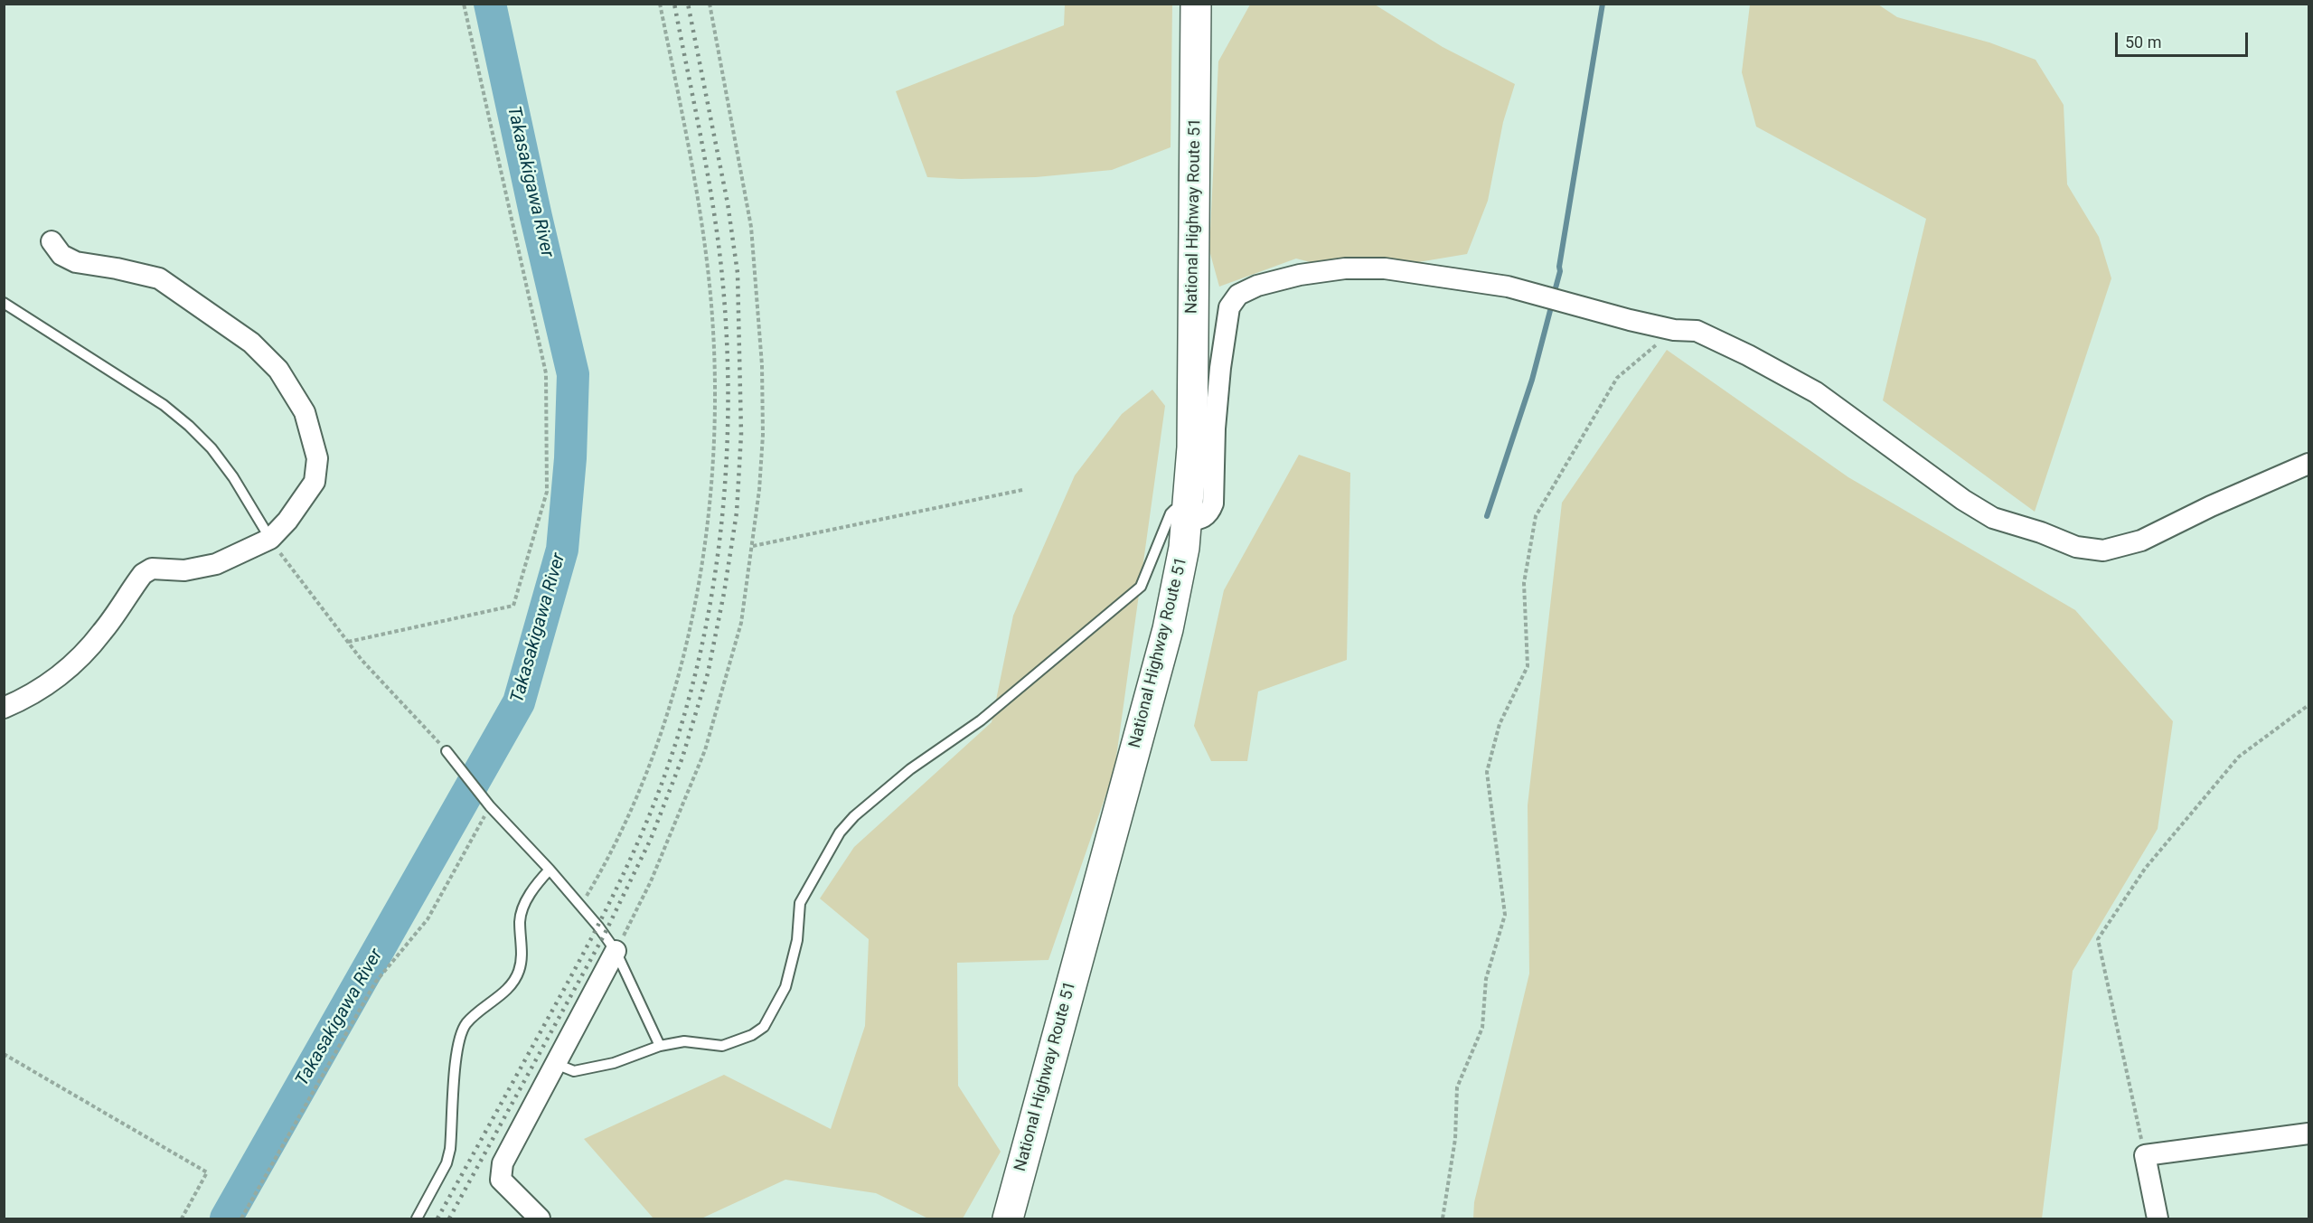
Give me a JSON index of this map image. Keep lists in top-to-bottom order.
{
  "streets": {
    "highway": ["National Highway Route 51"]
  },
  "water": ["Takasakigawa River"],
  "scale_bar": "50 m"
}
